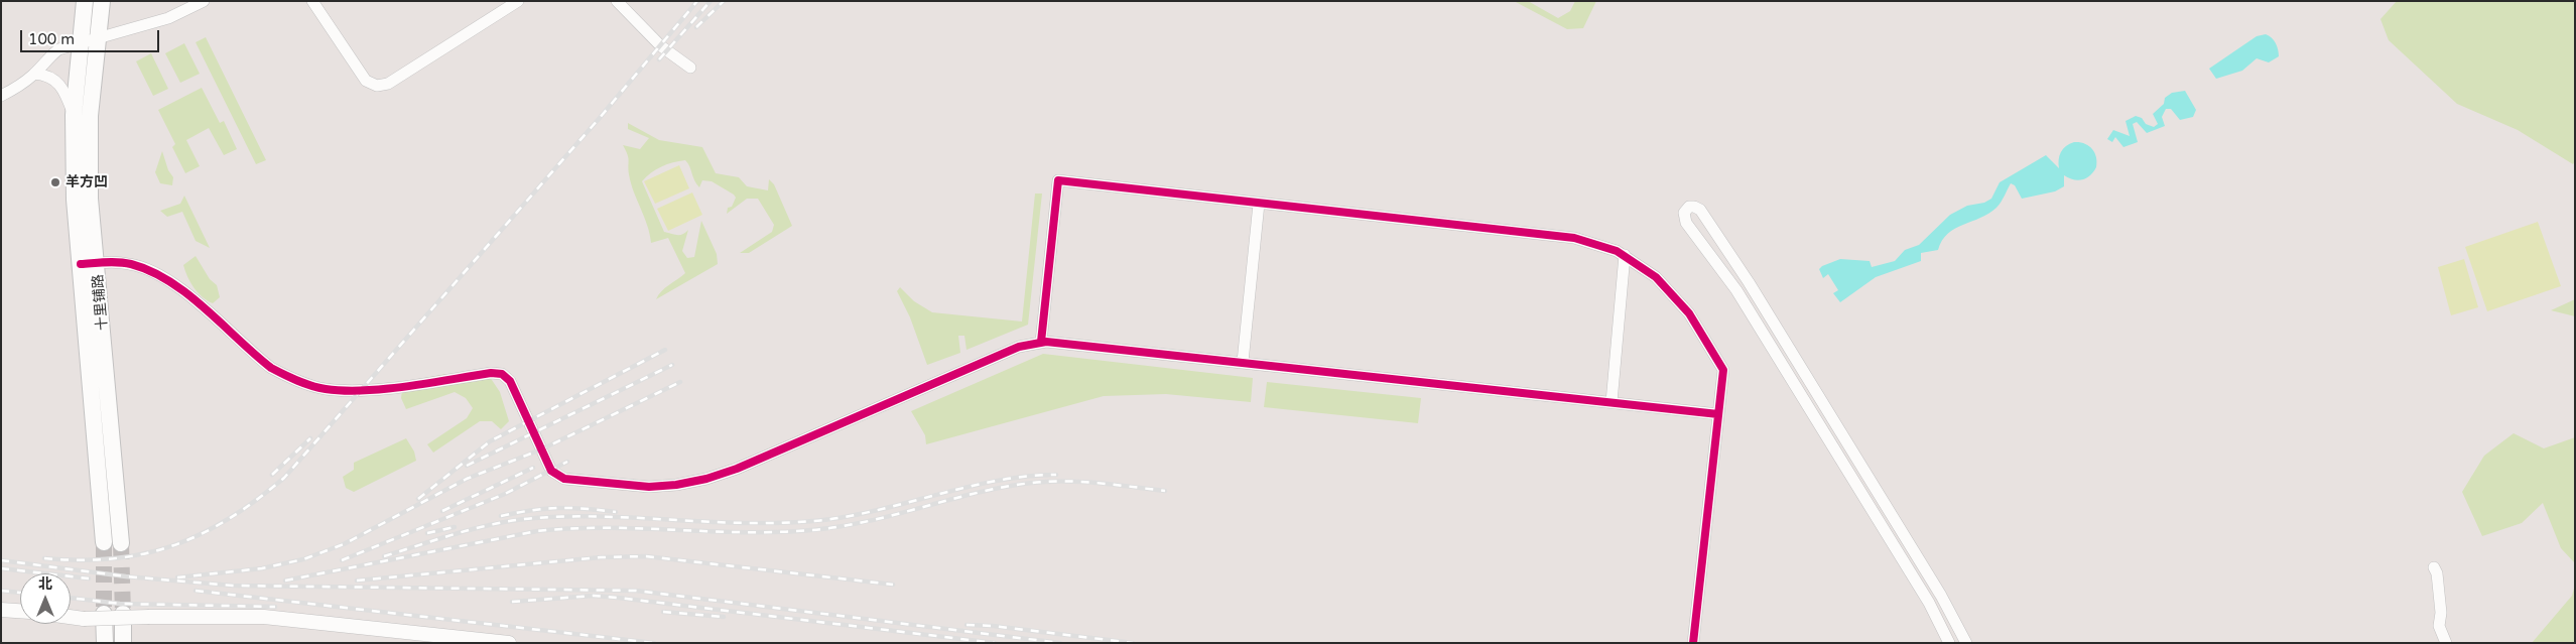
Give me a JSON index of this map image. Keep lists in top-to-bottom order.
{
  "streets": {
    "main road": ["十里铺路"]
  },
  "places": ["羊方凹"],
  "scale_bar": "100 m",
  "north": "top"
}
